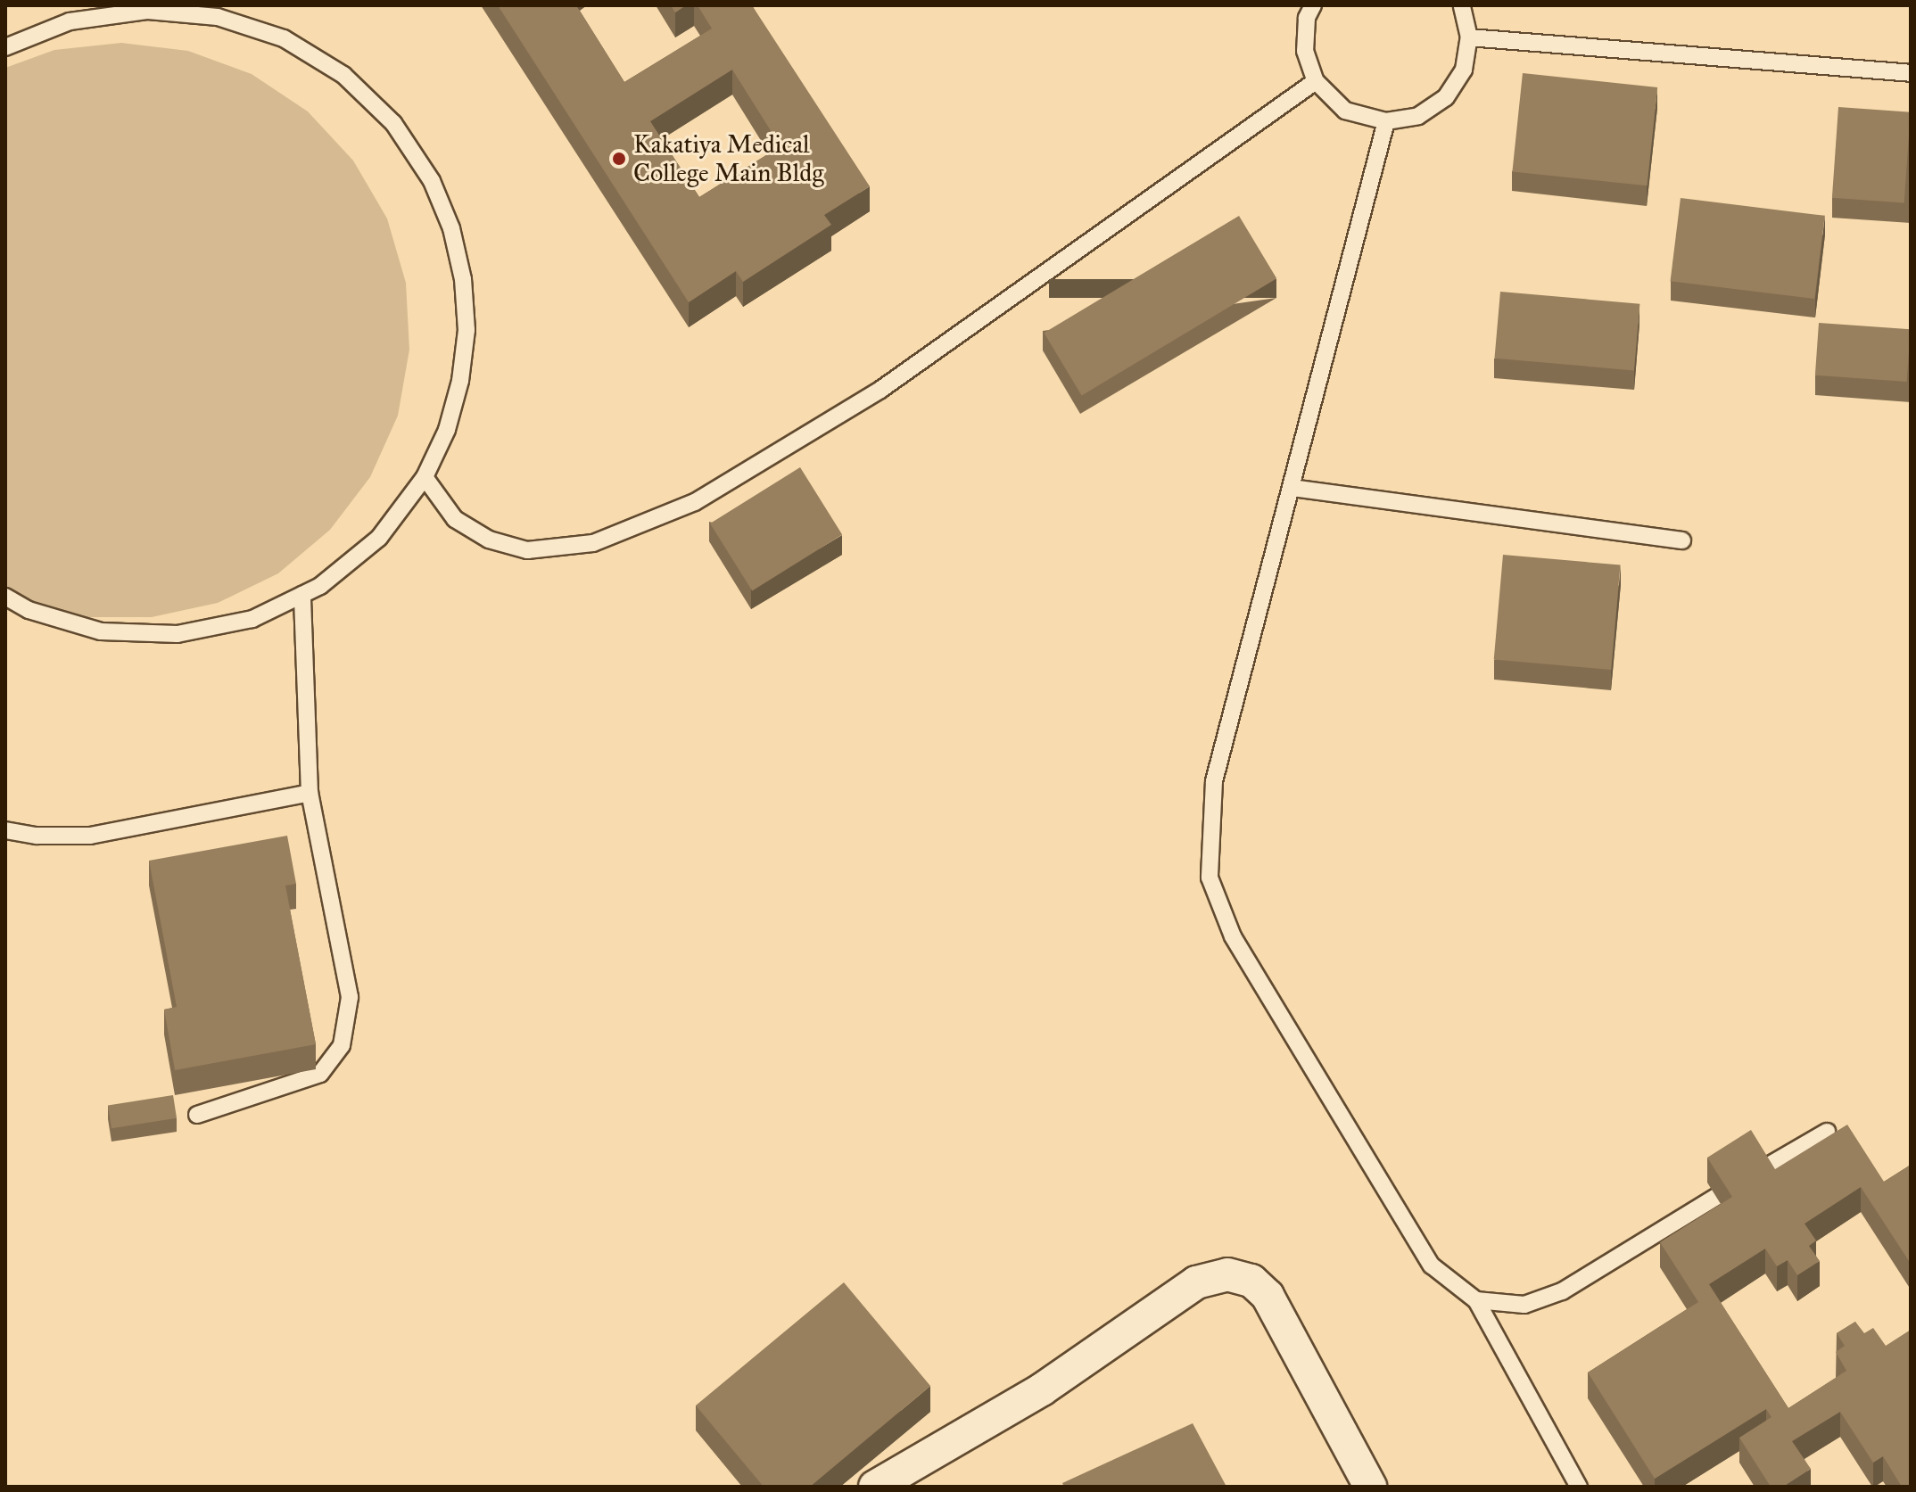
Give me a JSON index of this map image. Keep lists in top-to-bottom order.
{
  "places": ["Kakatiya Medical College Main Bldg"]
}
